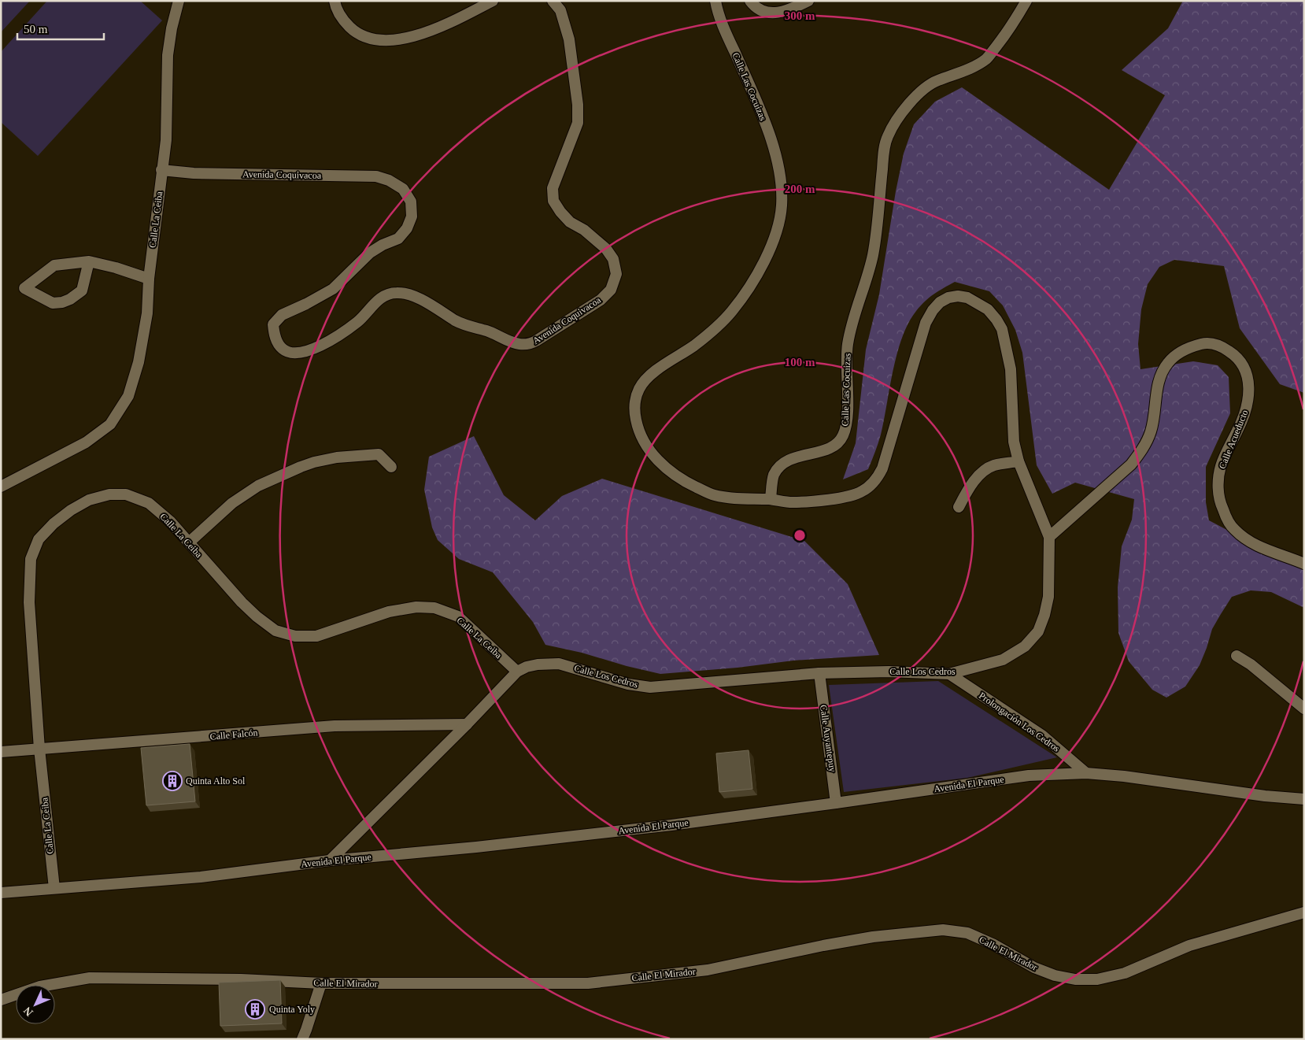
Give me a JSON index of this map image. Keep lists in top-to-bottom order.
{
  "streets": {
    "street": [
      "Calle Las Cocuizas",
      "Avenida Coquivacoa",
      "Calle La Ceiba",
      "Calle Acueducto",
      "Calle Los Cedros",
      "Prolongación Los Cedros",
      "Calle Falcón",
      "Calle Auyantepuy",
      "Avenida El Parque",
      "Calle El Mirador"
    ]
  },
  "crossings": [
    ["Calle Las Cocuizas", "Calle Los Cedros"],
    ["Avenida Coquivacoa", "Calle La Ceiba"],
    ["Calle La Ceiba", "Calle Los Cedros"],
    ["Calle La Ceiba", "Calle Falcón"],
    ["Calle La Ceiba", "Avenida El Parque"],
    ["Calle Acueducto", "Calle Los Cedros"],
    ["Calle Los Cedros", "Prolongación Los Cedros"],
    ["Calle Los Cedros", "Calle Falcón"],
    ["Calle Los Cedros", "Calle Auyantepuy"],
    ["Calle Los Cedros", "Avenida El Parque"],
    ["Prolongación Los Cedros", "Avenida El Parque"],
    ["Calle Auyantepuy", "Avenida El Parque"]
  ],
  "places": {
    "building": ["Quinta Alto Sol", "Quinta Yoly"]
  },
  "scale_bar": "50 m",
  "north": "bottom left",
  "rings": ["300 m", "200 m", "100 m"]
}
